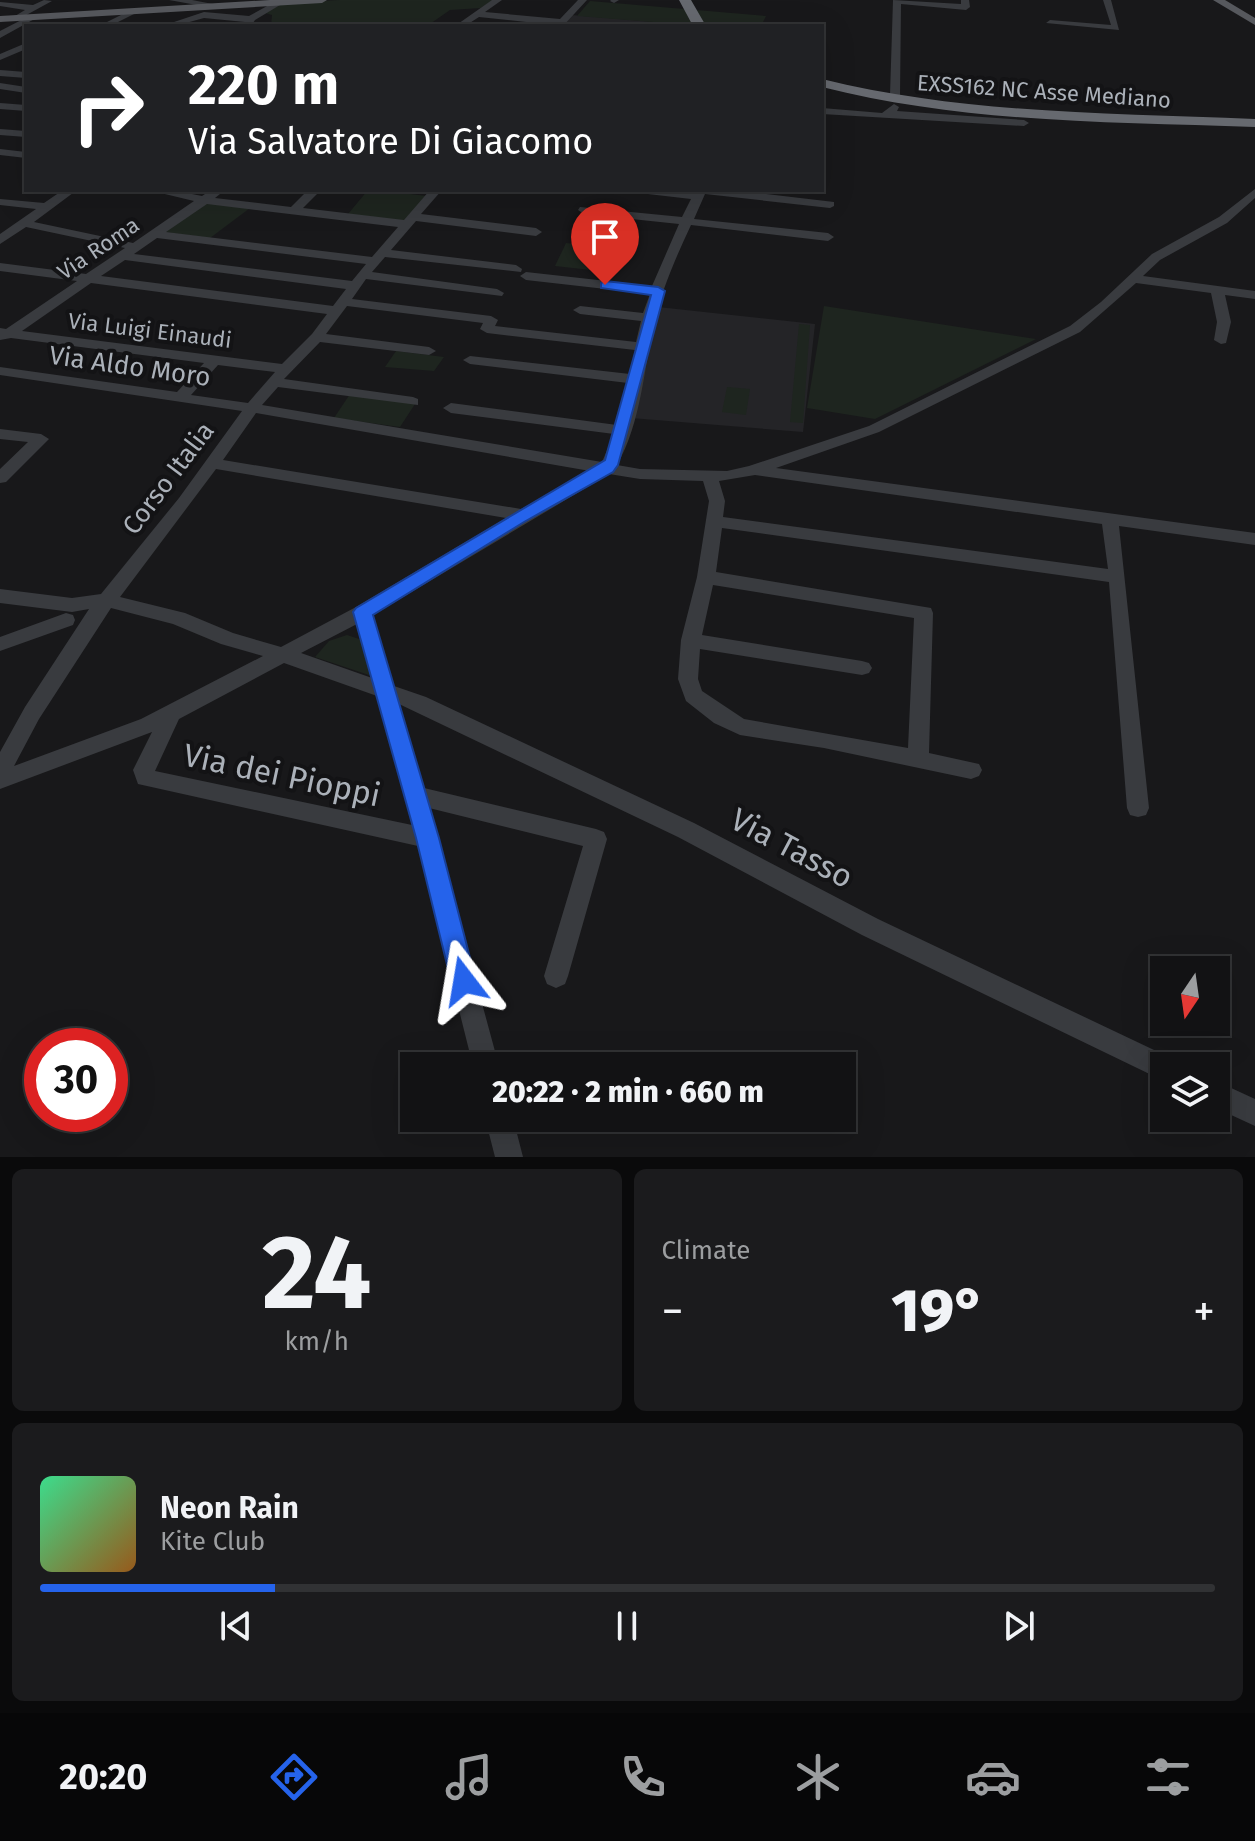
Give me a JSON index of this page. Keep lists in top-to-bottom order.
{
  "streets": {
    "highway": ["EXSS162 NC Asse Mediano"],
    "street": [
      "Via Roma",
      "Via Luigi Einaudi",
      "Via Aldo Moro",
      "Corso Italia",
      "Via dei Pioppi",
      "Via Tasso"
    ]
  },
  "crossings": [
    ["Via Roma", "Via Luigi Einaudi"],
    ["Via Luigi Einaudi", "Corso Italia"],
    ["Via Aldo Moro", "Corso Italia"],
    ["Corso Italia", "Via Tasso"]
  ],
  "north": "bottom",
  "page": {
    "turn": ["220 m", "Via Salvatore Di Giacomo"],
    "limit": "30",
    "trip": "20:22 · 2 min · 660 m",
    "tile": [
      ["24", "km/h"],
      "Climate"
    ],
    "heat": ["−", "19°", "+"],
    "song": ["Neon Rain", "Kite Club"],
    "tabs": "20:20"
  }
}
